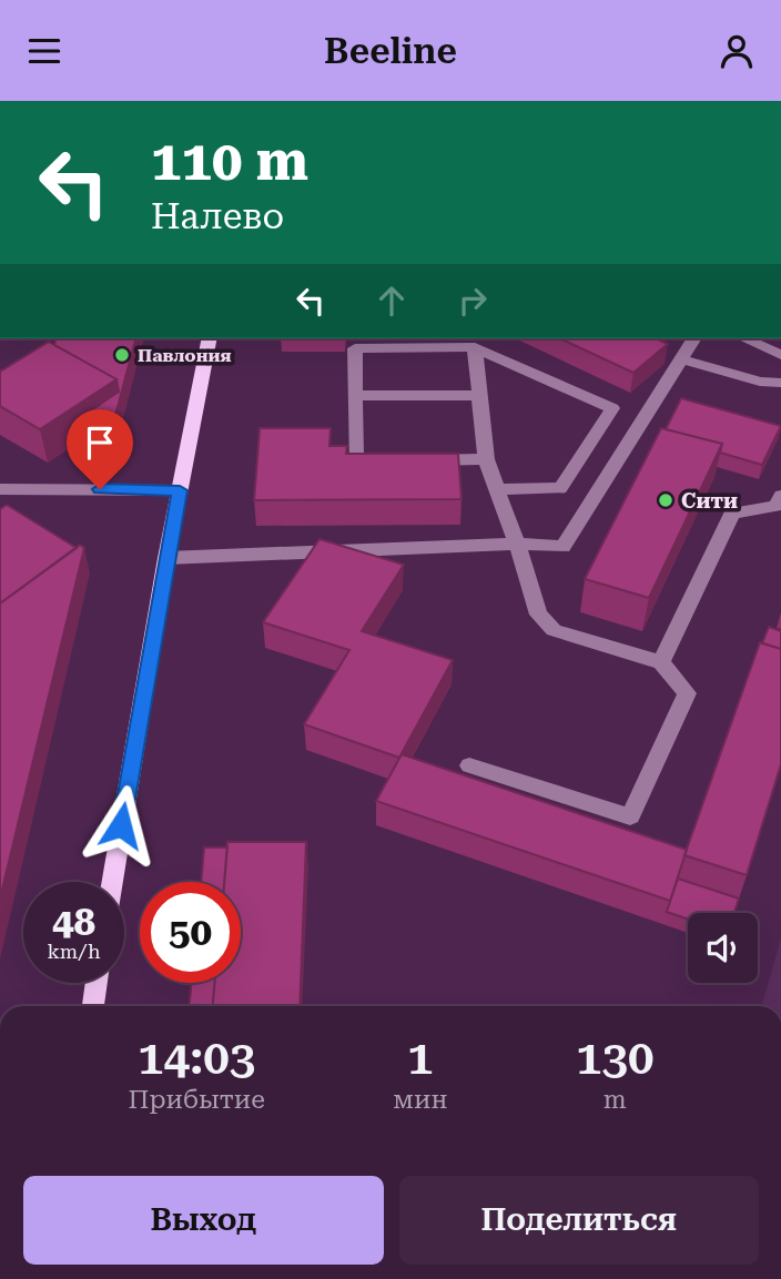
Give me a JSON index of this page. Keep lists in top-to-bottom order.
{
  "places": ["Павлония", "Сити"],
  "page": {
    "header": "Beeline",
    "turn": ["110 m", "Налево"],
    "speed": "48 km/h",
    "limit": "50",
    "eta": [
      "14:03",
      "Прибытие",
      "1",
      "мин",
      "130",
      "m"
    ],
    "buttons": ["Выход", "Поделиться"]
  }
}
